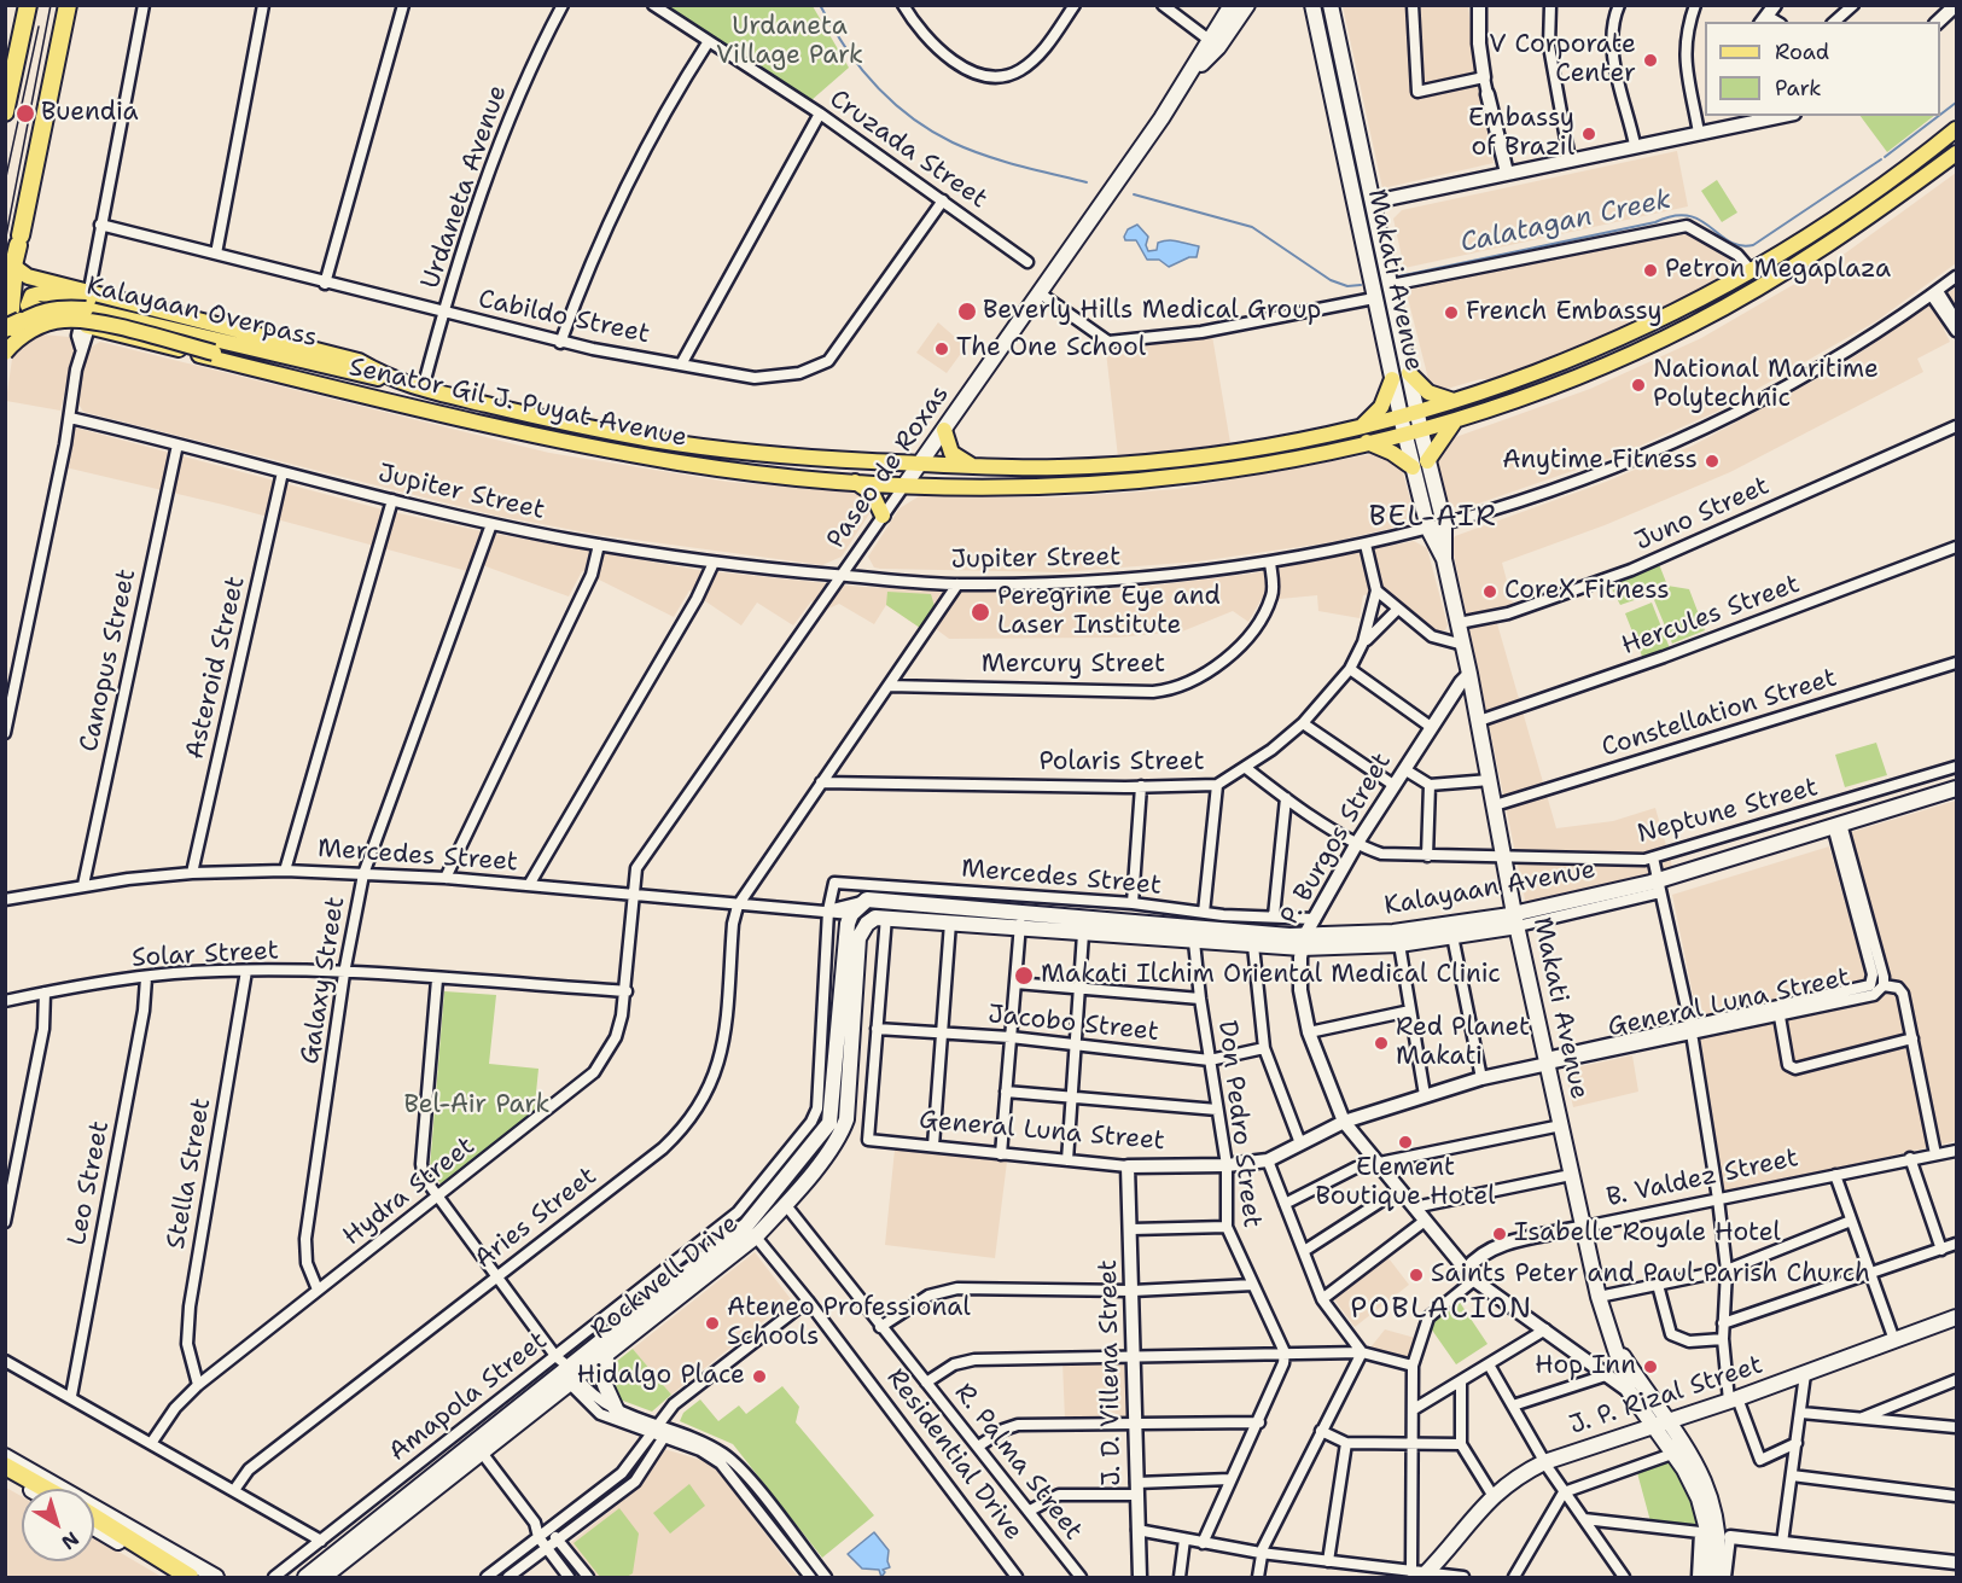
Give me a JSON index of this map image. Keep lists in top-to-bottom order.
{
  "streets": {
    "main road": [
      "Makati Avenue",
      "Kalayaan Overpass",
      "Senator Gil J. Puyat Avenue",
      "Paseo de Roxas",
      "Kalayaan Avenue",
      "Rockwell Drive",
      "J. P. Rizal Street"
    ],
    "street": [
      "Cruzada Street",
      "Urdaneta Avenue",
      "Cabildo Street",
      "Jupiter Street",
      "Juno Street",
      "Hercules Street",
      "Canopus Street",
      "Mercury Street",
      "Asteroid Street",
      "Constellation Street",
      "Polaris Street",
      "Neptune Street",
      "P. Burgos Street",
      "Mercedes Street",
      "Solar Street",
      "Galaxy Street",
      "General Luna Street",
      "Jacobo Street",
      "Don Pedro Street",
      "Stella Street",
      "B. Valdez Street",
      "Leo Street",
      "Hydra Street",
      "Aries Street",
      "J. D. Villena Street",
      "Amapola Street",
      "Residential Drive",
      "R. Palma Street"
    ]
  },
  "crossings": [
    ["Cruzada Street", "Cabildo Street"],
    ["Urdaneta Avenue", "Cabildo Street"],
    ["Urdaneta Avenue", "Senator Gil J. Puyat Avenue"],
    ["Makati Avenue", "Senator Gil J. Puyat Avenue"],
    ["Makati Avenue", "Jupiter Street"],
    ["Makati Avenue", "Juno Street"],
    ["Makati Avenue", "Hercules Street"],
    ["Makati Avenue", "Constellation Street"],
    ["Makati Avenue", "Neptune Street"],
    ["Makati Avenue", "P. Burgos Street"],
    ["Makati Avenue", "Kalayaan Avenue"],
    ["Makati Avenue", "General Luna Street"],
    ["Makati Avenue", "B. Valdez Street"],
    ["Makati Avenue", "J. P. Rizal Street"],
    ["Kalayaan Overpass", "Senator Gil J. Puyat Avenue"],
    ["Senator Gil J. Puyat Avenue", "Paseo de Roxas"],
    ["Paseo de Roxas", "Jupiter Street"],
    ["Paseo de Roxas", "Mercedes Street"],
    ["Paseo de Roxas", "Hydra Street"],
    ["Jupiter Street", "Canopus Street"],
    ["Jupiter Street", "Mercury Street"],
    ["Jupiter Street", "Asteroid Street"],
    ["Jupiter Street", "Polaris Street"],
    ["Jupiter Street", "Galaxy Street"],
    ["Canopus Street", "Mercedes Street"],
    ["Asteroid Street", "Mercedes Street"],
    ["Polaris Street", "Neptune Street"],
    ["Neptune Street", "P. Burgos Street"],
    ["P. Burgos Street", "Mercedes Street"],
    ["P. Burgos Street", "Kalayaan Avenue"],
    ["P. Burgos Street", "General Luna Street"],
    ["P. Burgos Street", "B. Valdez Street"],
    ["Mercedes Street", "Kalayaan Avenue"],
    ["Mercedes Street", "Galaxy Street"],
    ["Mercedes Street", "Hydra Street"],
    ["Mercedes Street", "Aries Street"],
    ["Mercedes Street", "Rockwell Drive"],
    ["Mercedes Street", "Amapola Street"],
    ["Kalayaan Avenue", "General Luna Street"],
    ["Kalayaan Avenue", "Don Pedro Street"],
    ["Kalayaan Avenue", "Rockwell Drive"],
    ["Solar Street", "Galaxy Street"],
    ["Solar Street", "Stella Street"],
    ["Solar Street", "Leo Street"],
    ["Solar Street", "Hydra Street"],
    ["Galaxy Street", "Hydra Street"],
    ["General Luna Street", "Jacobo Street"],
    ["General Luna Street", "Don Pedro Street"],
    ["General Luna Street", "J. D. Villena Street"],
    ["Jacobo Street", "Don Pedro Street"],
    ["Stella Street", "Hydra Street"],
    ["Rockwell Drive", "Residential Drive"],
    ["Rockwell Drive", "R. Palma Street"]
  ],
  "districts": ["BEL-AIR", "POBLACION"],
  "water": ["Calatagan Creek"],
  "parks": ["Urdaneta Village Park", "Bel-Air Park"],
  "places": [
    "V Corporate Center",
    "Buendia",
    "Embassy of Brazil",
    "Petron Megaplaza",
    "Beverly Hills Medical Group",
    "French Embassy",
    "The One School",
    "National Maritime Polytechnic",
    "Anytime Fitness",
    "CoreX Fitness",
    "Peregrine Eye and Laser Institute",
    "Makati Ilchim Oriental Medical Clinic",
    "Red Planet Makati",
    "Element Boutique Hotel",
    "Isabelle Royale Hotel",
    "Saints Peter and Paul Parish Church",
    "Ateneo Professional Schools",
    "Hop Inn",
    "Hidalgo Place"
  ],
  "legend": ["Road", "Park"],
  "north": "bottom right"
}
